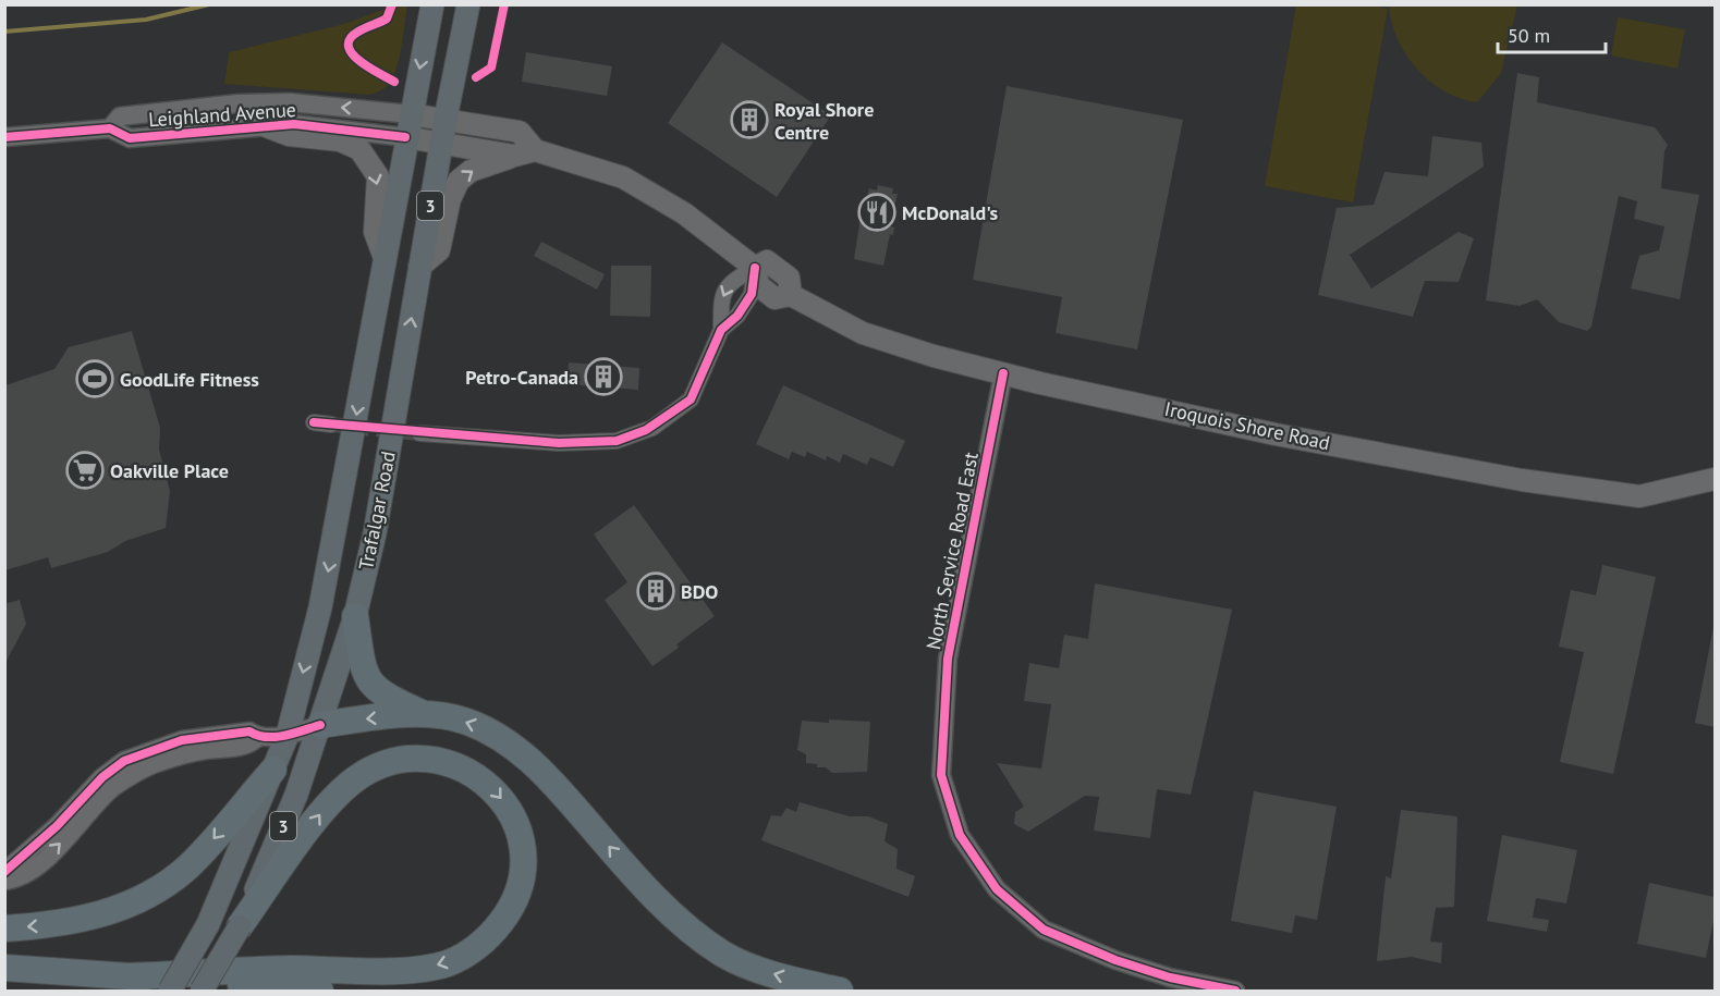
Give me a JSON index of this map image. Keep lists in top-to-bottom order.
{
  "streets": {
    "main road": [
      "Leighland Avenue",
      "3",
      "Iroquois Shore Road",
      "Trafalgar Road"
    ],
    "street": ["North Service Road East"]
  },
  "crossings": [
    ["Leighland Avenue", "Iroquois Shore Road"],
    ["Leighland Avenue", "Trafalgar Road"],
    ["Iroquois Shore Road", "Trafalgar Road"],
    ["Iroquois Shore Road", "North Service Road East"]
  ],
  "one_way": ["Leighland Avenue"],
  "places": {
    "building": ["Royal Shore Centre", "Petro-Canada", "BDO"],
    "restaurant": ["McDonald's"],
    "sports": ["GoodLife Fitness"],
    "supermarket": ["Oakville Place"]
  },
  "scale_bar": "50 m"
}
